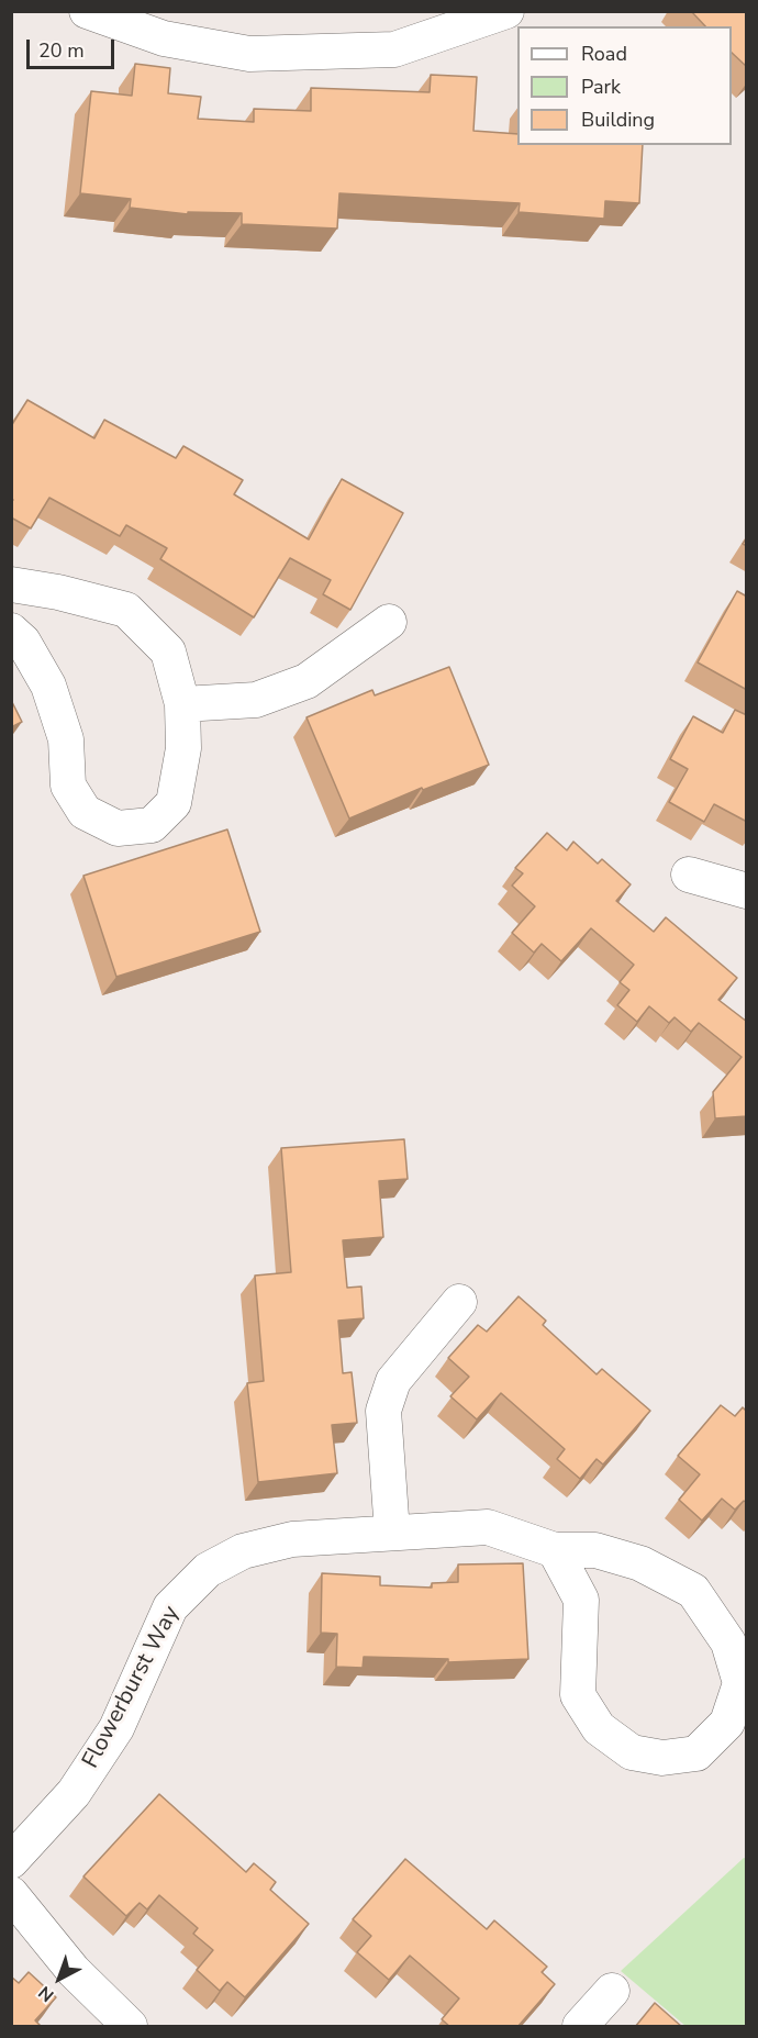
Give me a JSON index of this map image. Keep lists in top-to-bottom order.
{
  "streets": {
    "street": ["Flowerburst Way"]
  },
  "legend": ["Road", "Park", "Building"],
  "scale_bar": "20 m",
  "north": "bottom left"
}
